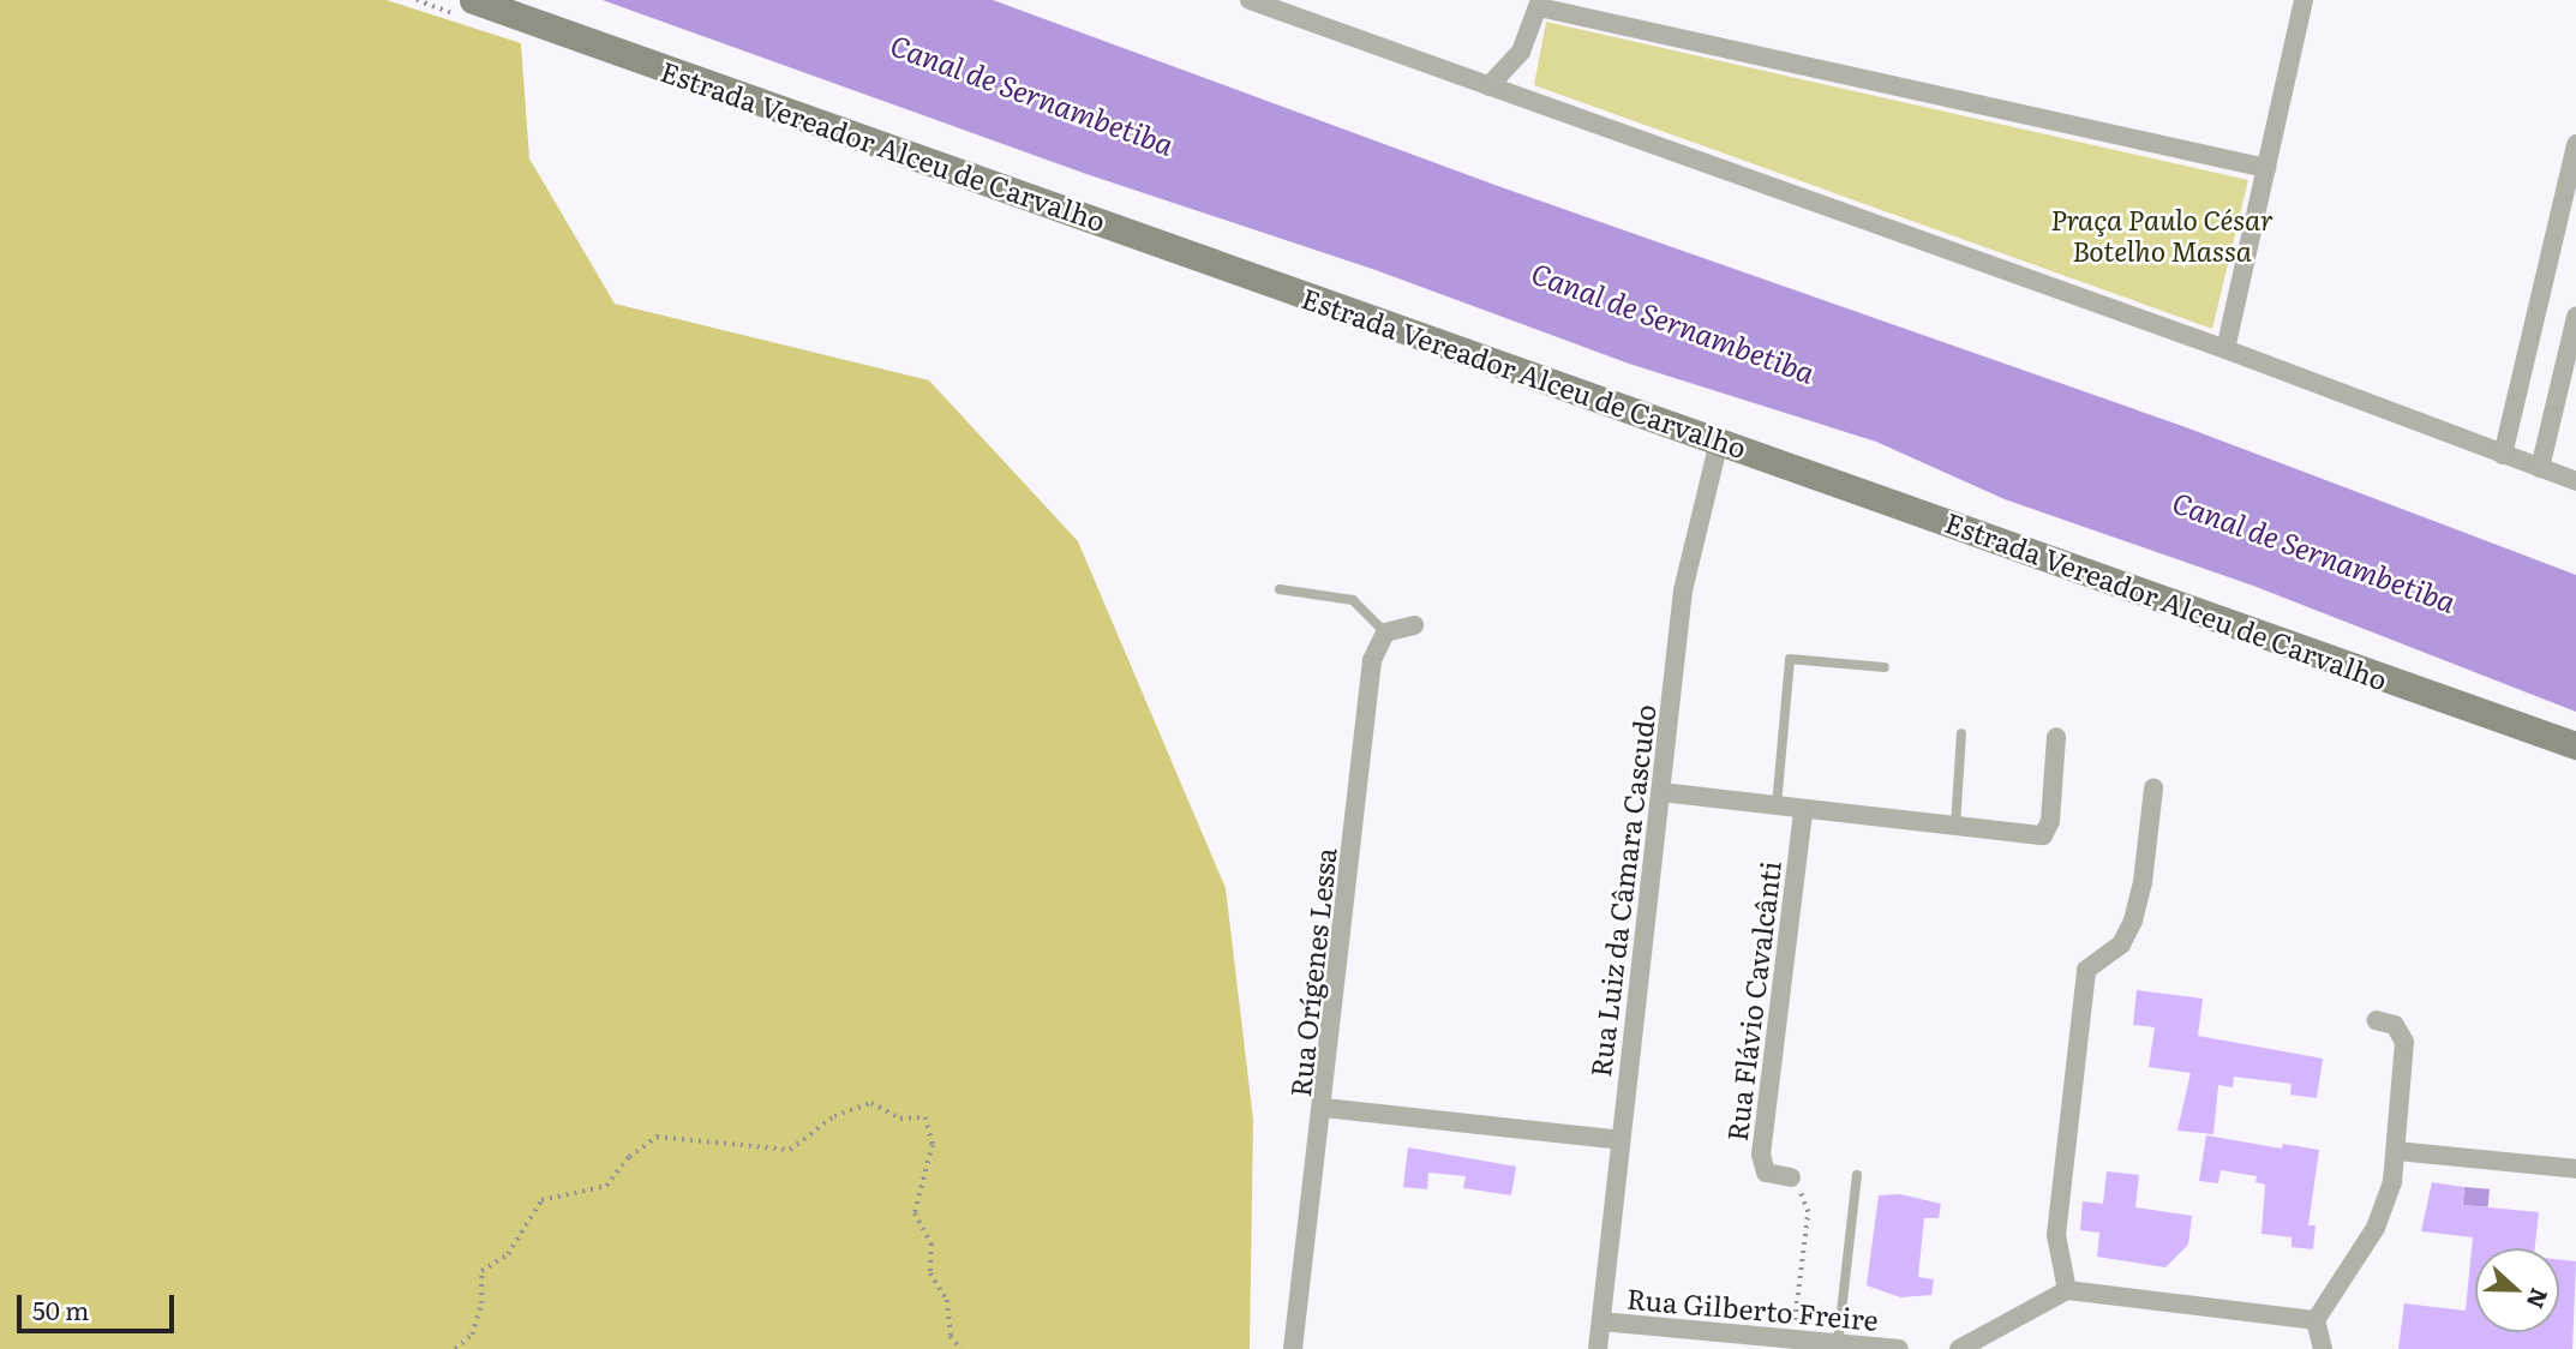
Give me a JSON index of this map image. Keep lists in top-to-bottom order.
{
  "streets": {
    "street": [
      "Estrada Vereador Alceu de Carvalho",
      "Rua Luiz da Câmara Cascudo",
      "Rua Orígenes Lessa",
      "Rua Flávio Cavalcânti",
      "Rua Gilberto Freire"
    ]
  },
  "crossings": [
    ["Estrada Vereador Alceu de Carvalho", "Rua Luiz da Câmara Cascudo"],
    ["Rua Luiz da Câmara Cascudo", "Rua Gilberto Freire"]
  ],
  "water": ["Canal de Sernambetiba"],
  "parks": ["Praça Paulo César Botelho Massa"],
  "scale_bar": "50 m",
  "north": "right"
}
